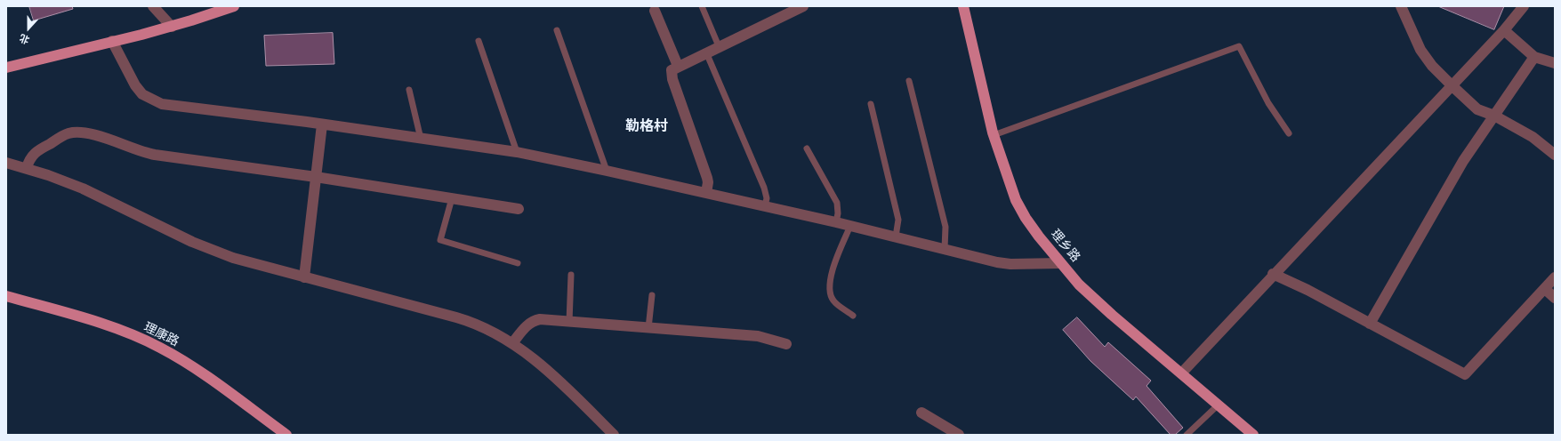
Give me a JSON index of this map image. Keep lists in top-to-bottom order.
{
  "streets": {
    "main road": ["理乡路", "理康路"]
  },
  "districts": ["勒格村"],
  "north": "bottom"
}
